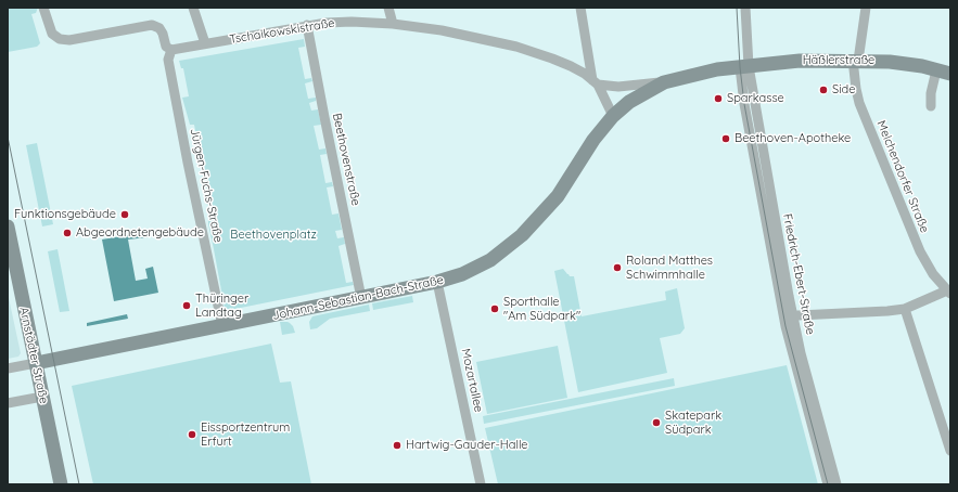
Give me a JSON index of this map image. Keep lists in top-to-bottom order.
{
  "streets": {
    "street": [
      "Tschaikowskistraße",
      "Häßlerstraße",
      "Beethovenstraße",
      "Melchendorfer Straße",
      "Jürgen-Fuchs-Straße",
      "Friedrich-Ebert-Straße",
      "Johann-Sebastian-Bach-Straße",
      "Arnstädter Straße",
      "Mozartallee"
    ]
  },
  "crossings": [
    ["Tschaikowskistraße", "Häßlerstraße"],
    ["Tschaikowskistraße", "Beethovenstraße"],
    ["Tschaikowskistraße", "Jürgen-Fuchs-Straße"],
    ["Tschaikowskistraße", "Friedrich-Ebert-Straße"],
    ["Tschaikowskistraße", "Johann-Sebastian-Bach-Straße"],
    ["Häßlerstraße", "Melchendorfer Straße"],
    ["Häßlerstraße", "Friedrich-Ebert-Straße"],
    ["Beethovenstraße", "Johann-Sebastian-Bach-Straße"],
    ["Jürgen-Fuchs-Straße", "Johann-Sebastian-Bach-Straße"],
    ["Johann-Sebastian-Bach-Straße", "Arnstädter Straße"],
    ["Johann-Sebastian-Bach-Straße", "Mozartallee"]
  ],
  "parks": ["Beethovenplatz"],
  "places": [
    "Side",
    "Sparkasse",
    "Beethoven-Apotheke",
    "Funktionsgebäude",
    "Abgeordnetengebäude",
    "Roland Matthes Schwimmhalle",
    "Thüringer Landtag",
    "Sporthalle \"Am Südpark\"",
    "Skatepark Südpark",
    "Eissportzentrum Erfurt",
    "Hartwig-Gauder-Halle"
  ]
}
